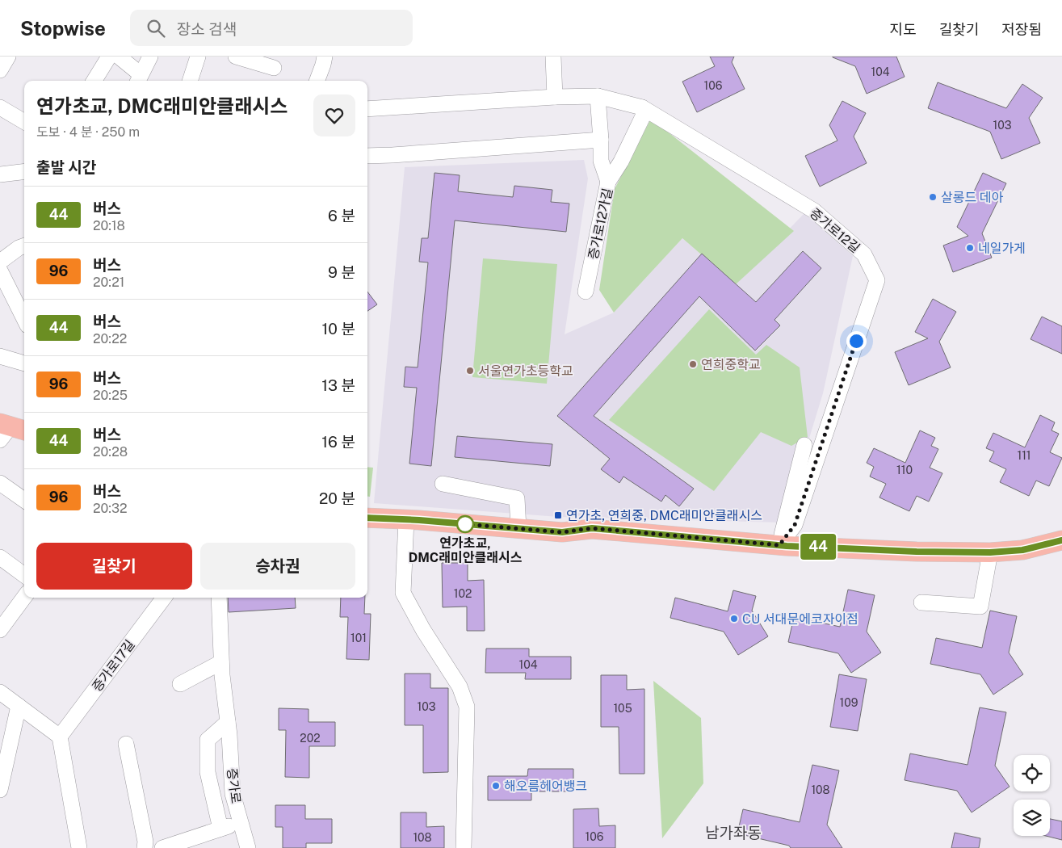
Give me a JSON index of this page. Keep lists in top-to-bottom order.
{
  "streets": {
    "street": [
      "증가로12가길",
      "증가로12길",
      "증가로17길",
      "증가로"
    ]
  },
  "crossings": [
    ["증가로12가길", "증가로12길"]
  ],
  "districts": ["남가좌동"],
  "places": {
    "other": [
      "살롱드 데아",
      "네일가게",
      "연희중학교",
      "서울연가초등학교",
      "연가초교, DMC래미안클래시스",
      "CU 서대문에코자이점",
      "해오름헤어뱅크"
    ],
    "transit": ["연가초, 연희중, DMC래미안클래시스"]
  },
  "lines": ["bus line 44"],
  "house_numbers": [
    "104",
    "106",
    "103",
    "111",
    "110",
    "102",
    "101",
    "104",
    "109",
    "103",
    "105",
    "202",
    "108",
    "106",
    "108"
  ],
  "page": {
    "header": "Stopwise",
    "search": "장소 검색",
    "nav": ["지도", "길찾기", "저장됨"],
    "on_map": "44",
    "heading": [
      ["연가초교, DMC래미안클래시스", "도보 · 4 분 · 250 m"],
      "출발 시간"
    ],
    "list": [
      {
        "mark": "44",
        "name": "버스",
        "note": "20:18",
        "value": "6 분"
      },
      {
        "mark": "96",
        "name": "버스",
        "note": "20:21",
        "value": "9 분"
      },
      {
        "mark": "44",
        "name": "버스",
        "note": "20:22",
        "value": "10 분"
      },
      {
        "mark": "96",
        "name": "버스",
        "note": "20:25",
        "value": "13 분"
      },
      {
        "mark": "44",
        "name": "버스",
        "note": "20:28",
        "value": "16 분"
      },
      {
        "mark": "96",
        "name": "버스",
        "note": "20:32",
        "value": "20 분"
      }
    ],
    "buttons": ["길찾기", "승차권"]
  }
}
